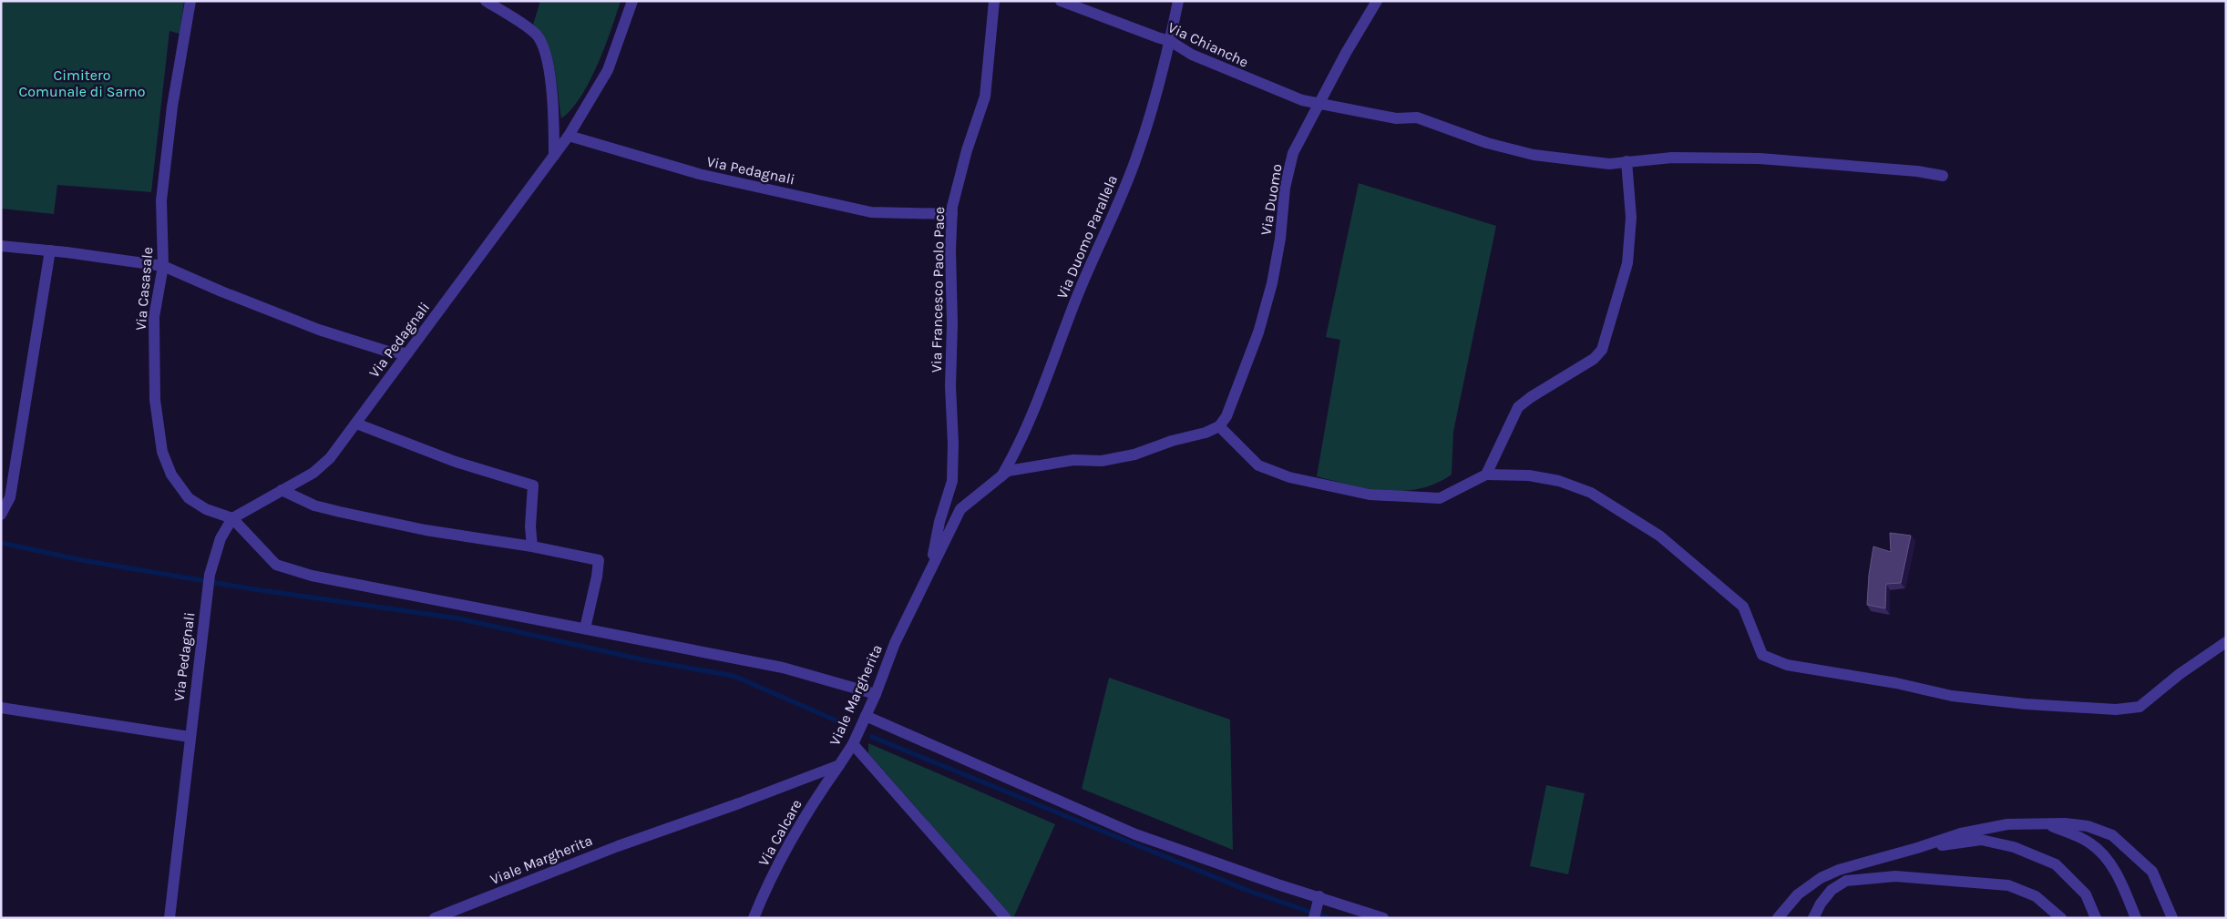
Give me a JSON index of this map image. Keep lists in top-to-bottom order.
{
  "streets": {
    "street": [
      "Via Chianche",
      "Via Pedagnali",
      "Via Duomo",
      "Via Duomo Parallela",
      "Via Casasale",
      "Via Francesco Paolo Pace",
      "Viale Margherita",
      "Via Calcare"
    ]
  },
  "crossings": [
    ["Via Chianche", "Via Duomo"],
    ["Via Chianche", "Via Duomo Parallela"],
    ["Via Pedagnali", "Via Casasale"],
    ["Via Pedagnali", "Via Francesco Paolo Pace"],
    ["Via Duomo", "Viale Margherita"],
    ["Via Duomo Parallela", "Viale Margherita"],
    ["Via Francesco Paolo Pace", "Viale Margherita"],
    ["Viale Margherita", "Via Calcare"]
  ],
  "parks": ["Cimitero Comunale di Sarno"]
}
